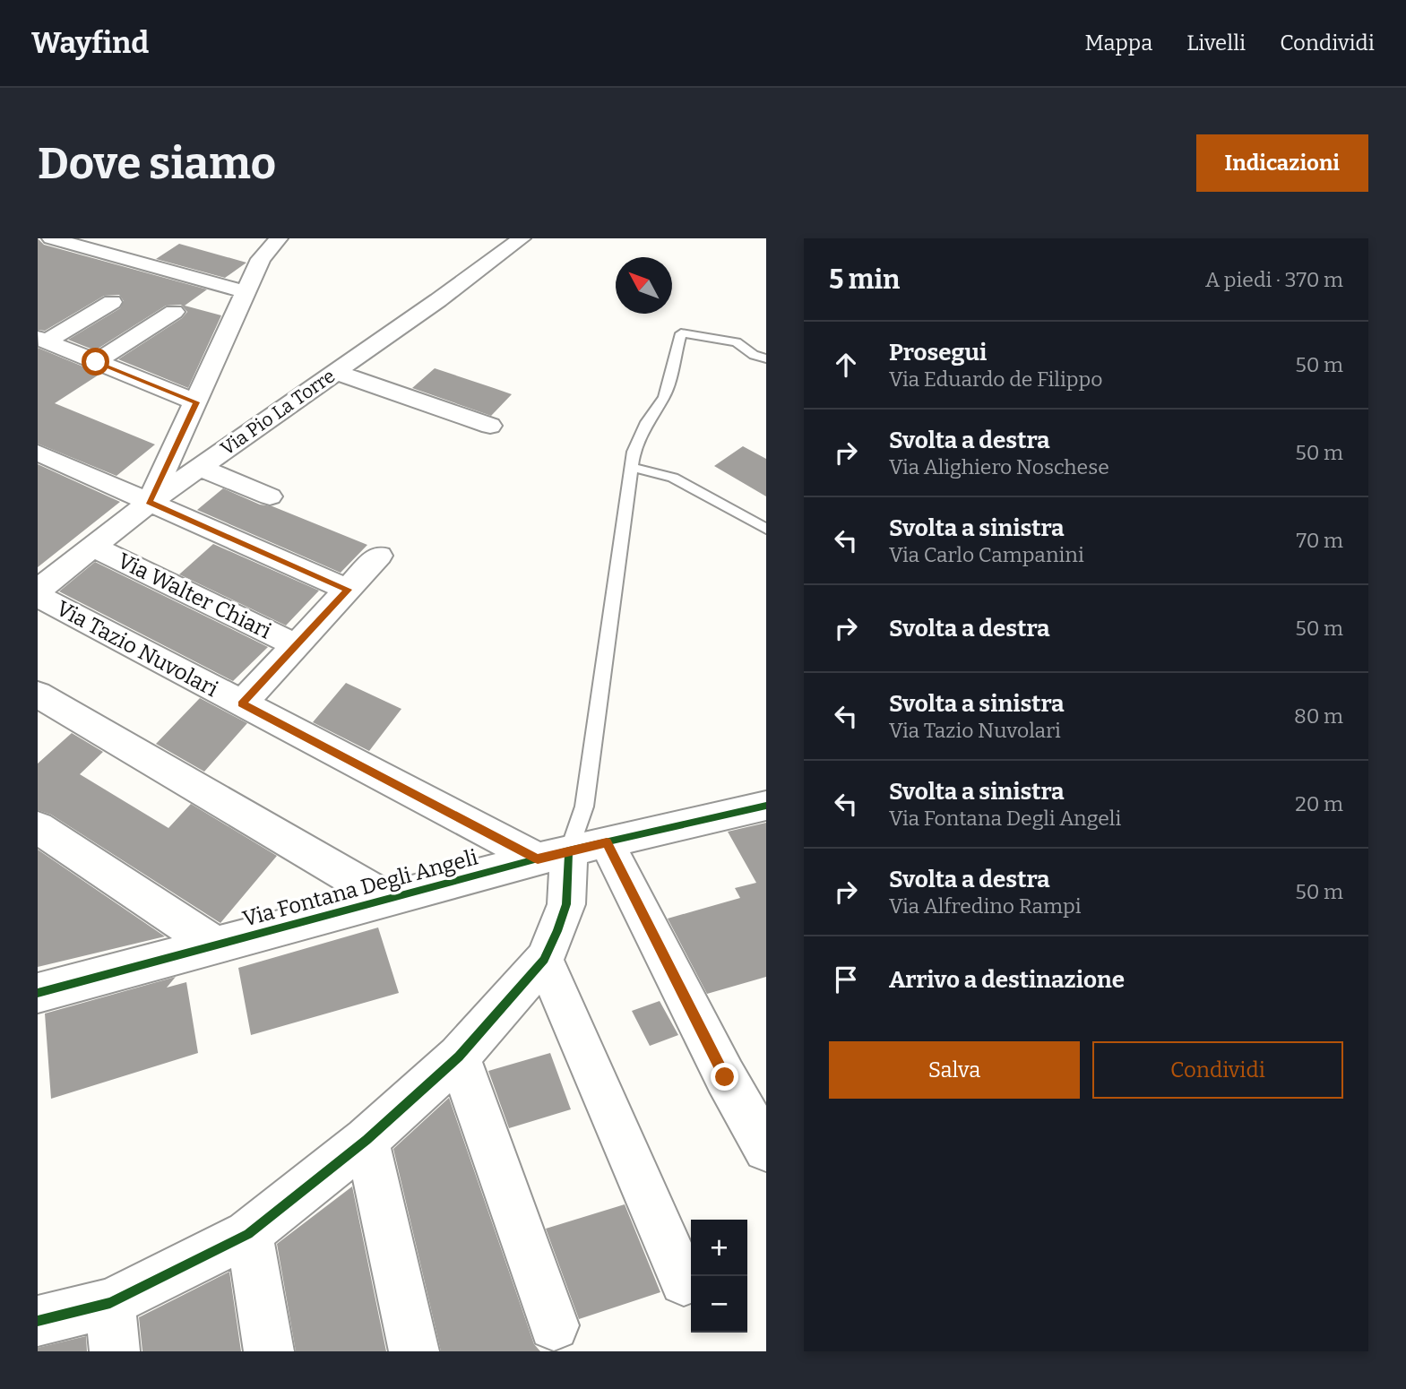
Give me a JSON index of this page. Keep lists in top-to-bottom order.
{
  "streets": {
    "street": [
      "Via Pio La Torre",
      "Via Walter Chiari",
      "Via Tazio Nuvolari",
      "Via Fontana Degli Angeli"
    ]
  },
  "crossings": [
    ["Via Pio La Torre", "Via Walter Chiari"],
    ["Via Tazio Nuvolari", "Via Fontana Degli Angeli"]
  ],
  "north": "top left",
  "page": {
    "header": "Wayfind",
    "nav": ["Mappa", "Livelli", "Condividi"],
    "buttons": [
      "Indicazioni",
      ["Salva", "Condividi"]
    ],
    "title": "Dove siamo",
    "heading": ["5 min", "A piedi · 370 m"],
    "list": [
      ["Prosegui", "Via Eduardo de Filippo", "50 m"],
      ["Svolta a destra", "Via Alighiero Noschese", "50 m"],
      ["Svolta a sinistra", "Via Carlo Campanini", "70 m"],
      ["Svolta a destra", "50 m"],
      ["Svolta a sinistra", "Via Tazio Nuvolari", "80 m"],
      ["Svolta a sinistra", "Via Fontana Degli Angeli", "20 m"],
      ["Svolta a destra", "Via Alfredino Rampi", "50 m"],
      "Arrivo a destinazione"
    ],
    "map_buttons": ["+", "−"]
  }
}
